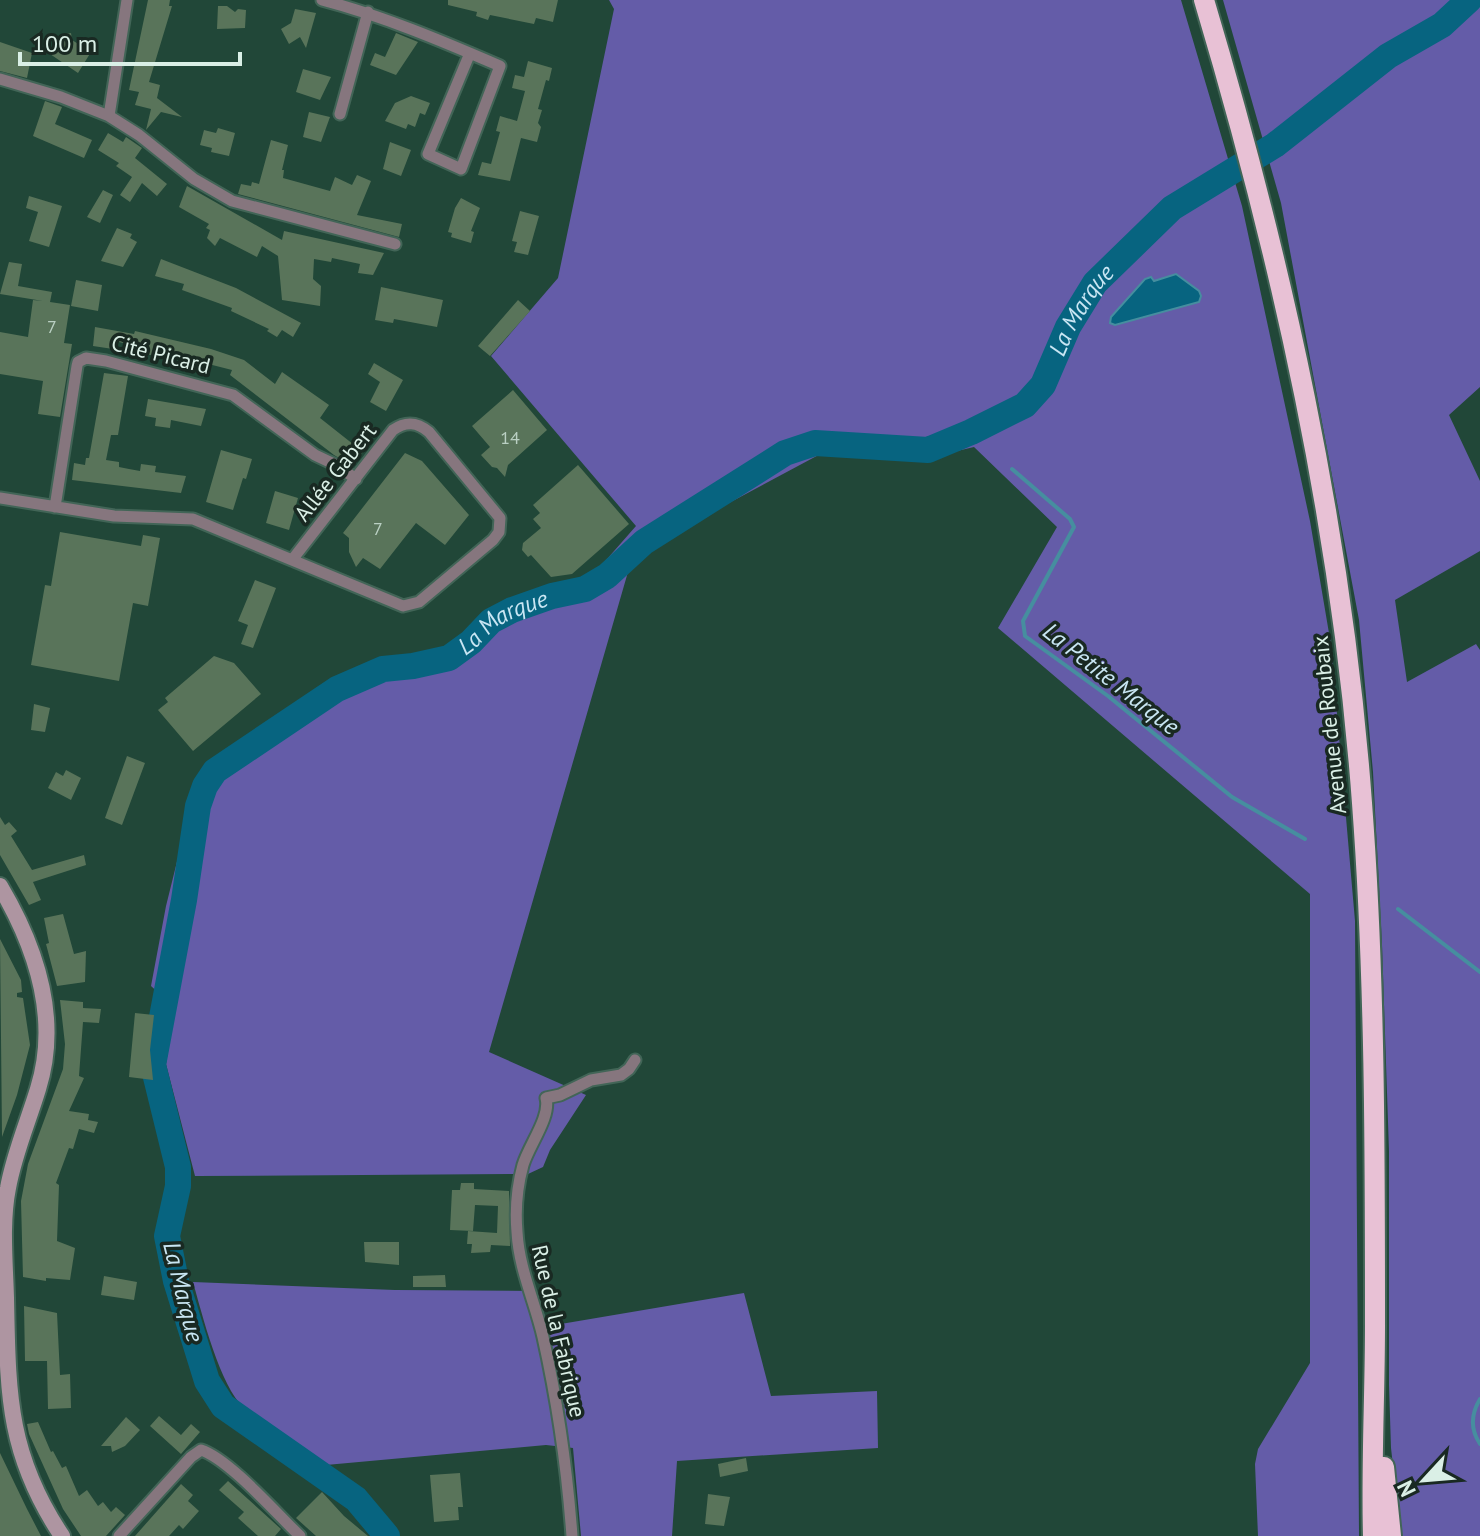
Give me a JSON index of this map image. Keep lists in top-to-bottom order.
{
  "streets": {
    "highway": ["Avenue de Roubaix"],
    "street": ["Cité Picard", "Allée Gabert", "Rue de la Fabrique"]
  },
  "crossings": [
    ["Cité Picard", "Allée Gabert"]
  ],
  "water": ["La Marque", "La Petite Marque"],
  "house_numbers": ["7", "14", "7"],
  "scale_bar": "100 m",
  "north": "bottom left"
}
